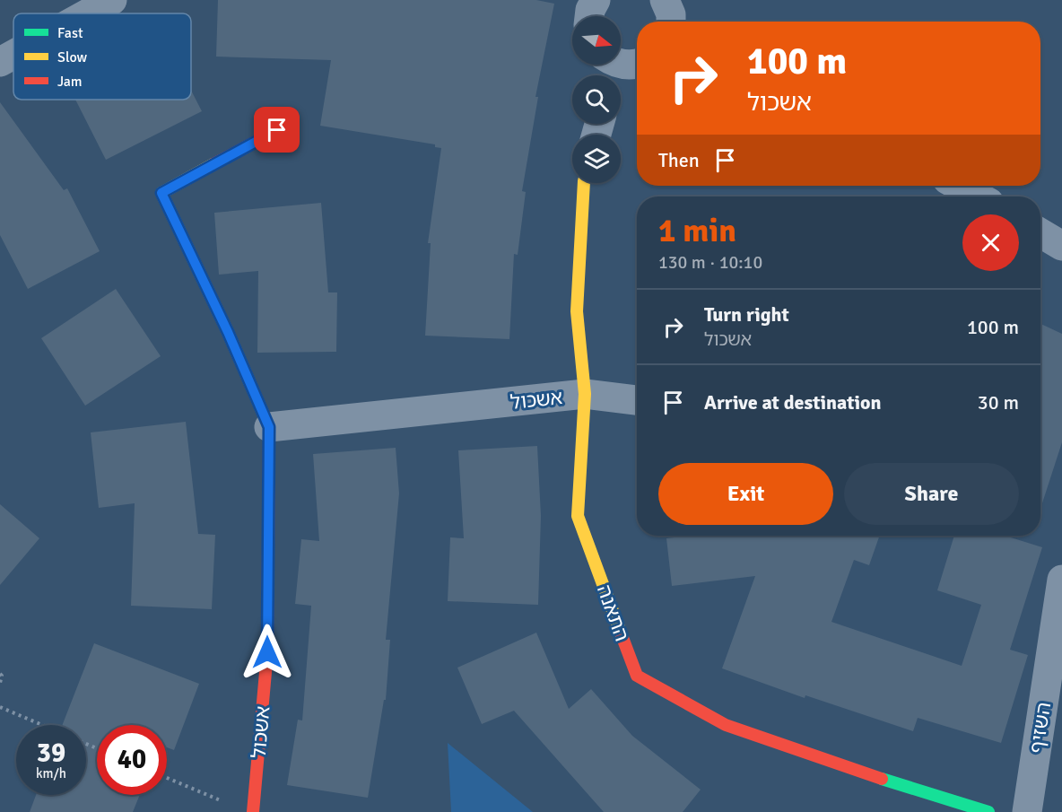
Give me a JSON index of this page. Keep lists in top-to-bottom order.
{
  "streets": {
    "street": ["אשכול", "התאנה", "השזיף"]
  },
  "crossings": [
    ["אשכול", "התאנה"]
  ],
  "legend": ["Fast", "Slow", "Jam"],
  "north": "right",
  "page": {
    "turn": ["100 m", "אשכול"],
    "then": "Then",
    "heading": ["1 min", "130 m · 10:10"],
    "list": [
      {
        "name": "Turn right",
        "note": "אשכול",
        "value": "100 m"
      },
      {
        "name": "Arrive at destination",
        "value": "30 m"
      }
    ],
    "buttons": ["Exit", "Share"],
    "speed": "39 km/h",
    "limit": "40"
  }
}
